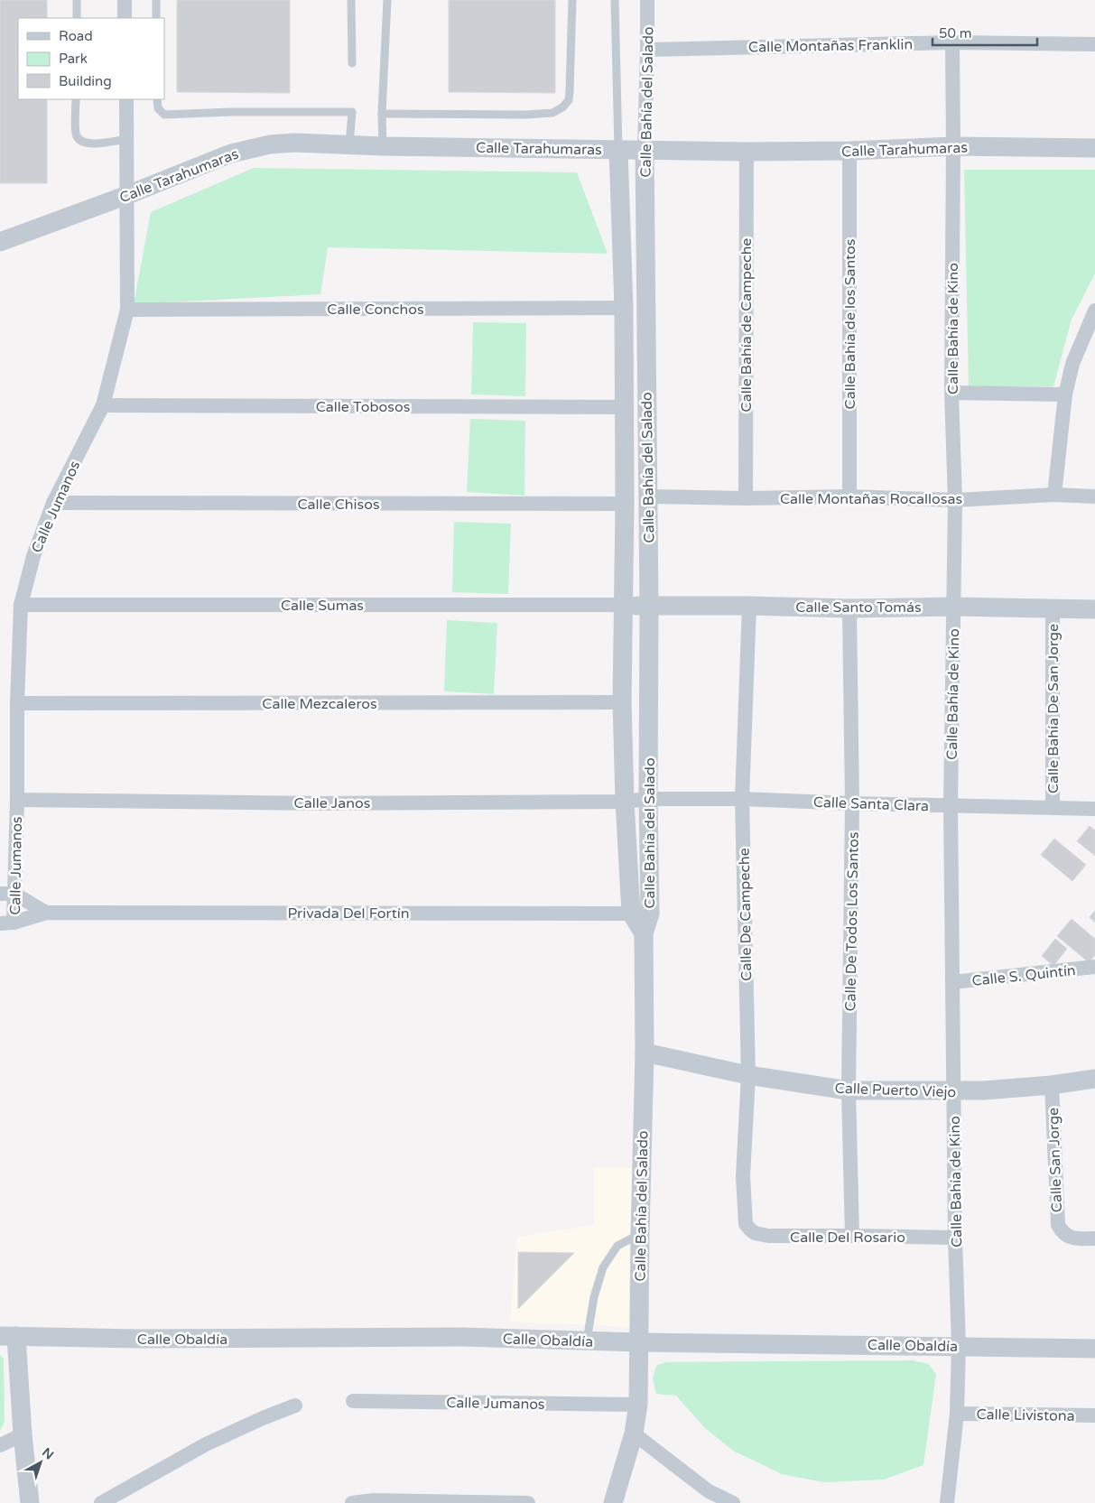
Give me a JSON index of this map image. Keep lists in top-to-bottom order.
{
  "streets": {
    "street": [
      "Calle Montañas Franklin",
      "Calle Bahía del Salado",
      "Calle Tarahumaras",
      "Calle Conchos",
      "Calle Bahía de los Santos",
      "Calle Bahía de Campeche",
      "Calle Bahía de Kino",
      "Calle Tobosos",
      "Calle Montañas Rocallosas",
      "Calle Chisos",
      "Calle Jumanos",
      "Calle Sumas",
      "Calle Santo Tomás",
      "Calle Mezcaleros",
      "Calle Bahía De San Jorge",
      "Calle Janos",
      "Calle Santa Clara",
      "Privada Del Fortín",
      "Calle De Campeche",
      "Calle De Todos Los Santos",
      "Calle S. Quintín",
      "Calle Puerto Viejo",
      "Calle San Jorge",
      "Calle Del Rosario",
      "Calle Obaldía",
      "Calle Livistona"
    ]
  },
  "crossings": [
    ["Calle Montañas Franklin", "Calle Bahía del Salado"],
    ["Calle Montañas Franklin", "Calle Bahía de Kino"],
    ["Calle Bahía del Salado", "Calle Tarahumaras"],
    ["Calle Bahía del Salado", "Calle Conchos"],
    ["Calle Bahía del Salado", "Calle Tobosos"],
    ["Calle Bahía del Salado", "Calle Montañas Rocallosas"],
    ["Calle Bahía del Salado", "Calle Chisos"],
    ["Calle Bahía del Salado", "Calle Jumanos"],
    ["Calle Bahía del Salado", "Calle Sumas"],
    ["Calle Bahía del Salado", "Calle Santo Tomás"],
    ["Calle Bahía del Salado", "Calle Mezcaleros"],
    ["Calle Bahía del Salado", "Calle Janos"],
    ["Calle Bahía del Salado", "Calle Santa Clara"],
    ["Calle Bahía del Salado", "Privada Del Fortín"],
    ["Calle Bahía del Salado", "Calle Puerto Viejo"],
    ["Calle Bahía del Salado", "Calle Obaldía"],
    ["Calle Tarahumaras", "Calle Bahía de los Santos"],
    ["Calle Tarahumaras", "Calle Bahía de Campeche"],
    ["Calle Tarahumaras", "Calle Bahía de Kino"],
    ["Calle Tarahumaras", "Calle Jumanos"],
    ["Calle Conchos", "Calle Jumanos"],
    ["Calle Bahía de los Santos", "Calle Montañas Rocallosas"],
    ["Calle Bahía de Campeche", "Calle Montañas Rocallosas"],
    ["Calle Bahía de Kino", "Calle Montañas Rocallosas"],
    ["Calle Bahía de Kino", "Calle Santo Tomás"],
    ["Calle Bahía de Kino", "Calle Santa Clara"],
    ["Calle Bahía de Kino", "Calle S. Quintín"],
    ["Calle Bahía de Kino", "Calle Puerto Viejo"],
    ["Calle Bahía de Kino", "Calle Del Rosario"],
    ["Calle Bahía de Kino", "Calle Obaldía"],
    ["Calle Bahía de Kino", "Calle Livistona"],
    ["Calle Tobosos", "Calle Jumanos"],
    ["Calle Chisos", "Calle Jumanos"],
    ["Calle Jumanos", "Calle Sumas"],
    ["Calle Jumanos", "Calle Mezcaleros"],
    ["Calle Jumanos", "Calle Janos"],
    ["Calle Jumanos", "Privada Del Fortín"],
    ["Calle Sumas", "Calle Santo Tomás"],
    ["Calle Santo Tomás", "Calle Bahía De San Jorge"],
    ["Calle Santo Tomás", "Calle De Campeche"],
    ["Calle Santo Tomás", "Calle De Todos Los Santos"],
    ["Calle Bahía De San Jorge", "Calle Santa Clara"],
    ["Calle Janos", "Calle Santa Clara"],
    ["Calle Santa Clara", "Calle De Campeche"],
    ["Calle Santa Clara", "Calle De Todos Los Santos"],
    ["Calle De Campeche", "Calle Puerto Viejo"],
    ["Calle De Campeche", "Calle Del Rosario"],
    ["Calle De Todos Los Santos", "Calle Puerto Viejo"],
    ["Calle De Todos Los Santos", "Calle Del Rosario"],
    ["Calle Puerto Viejo", "Calle San Jorge"]
  ],
  "legend": ["Road", "Park", "Building"],
  "scale_bar": "50 m",
  "north": "top right"
}
